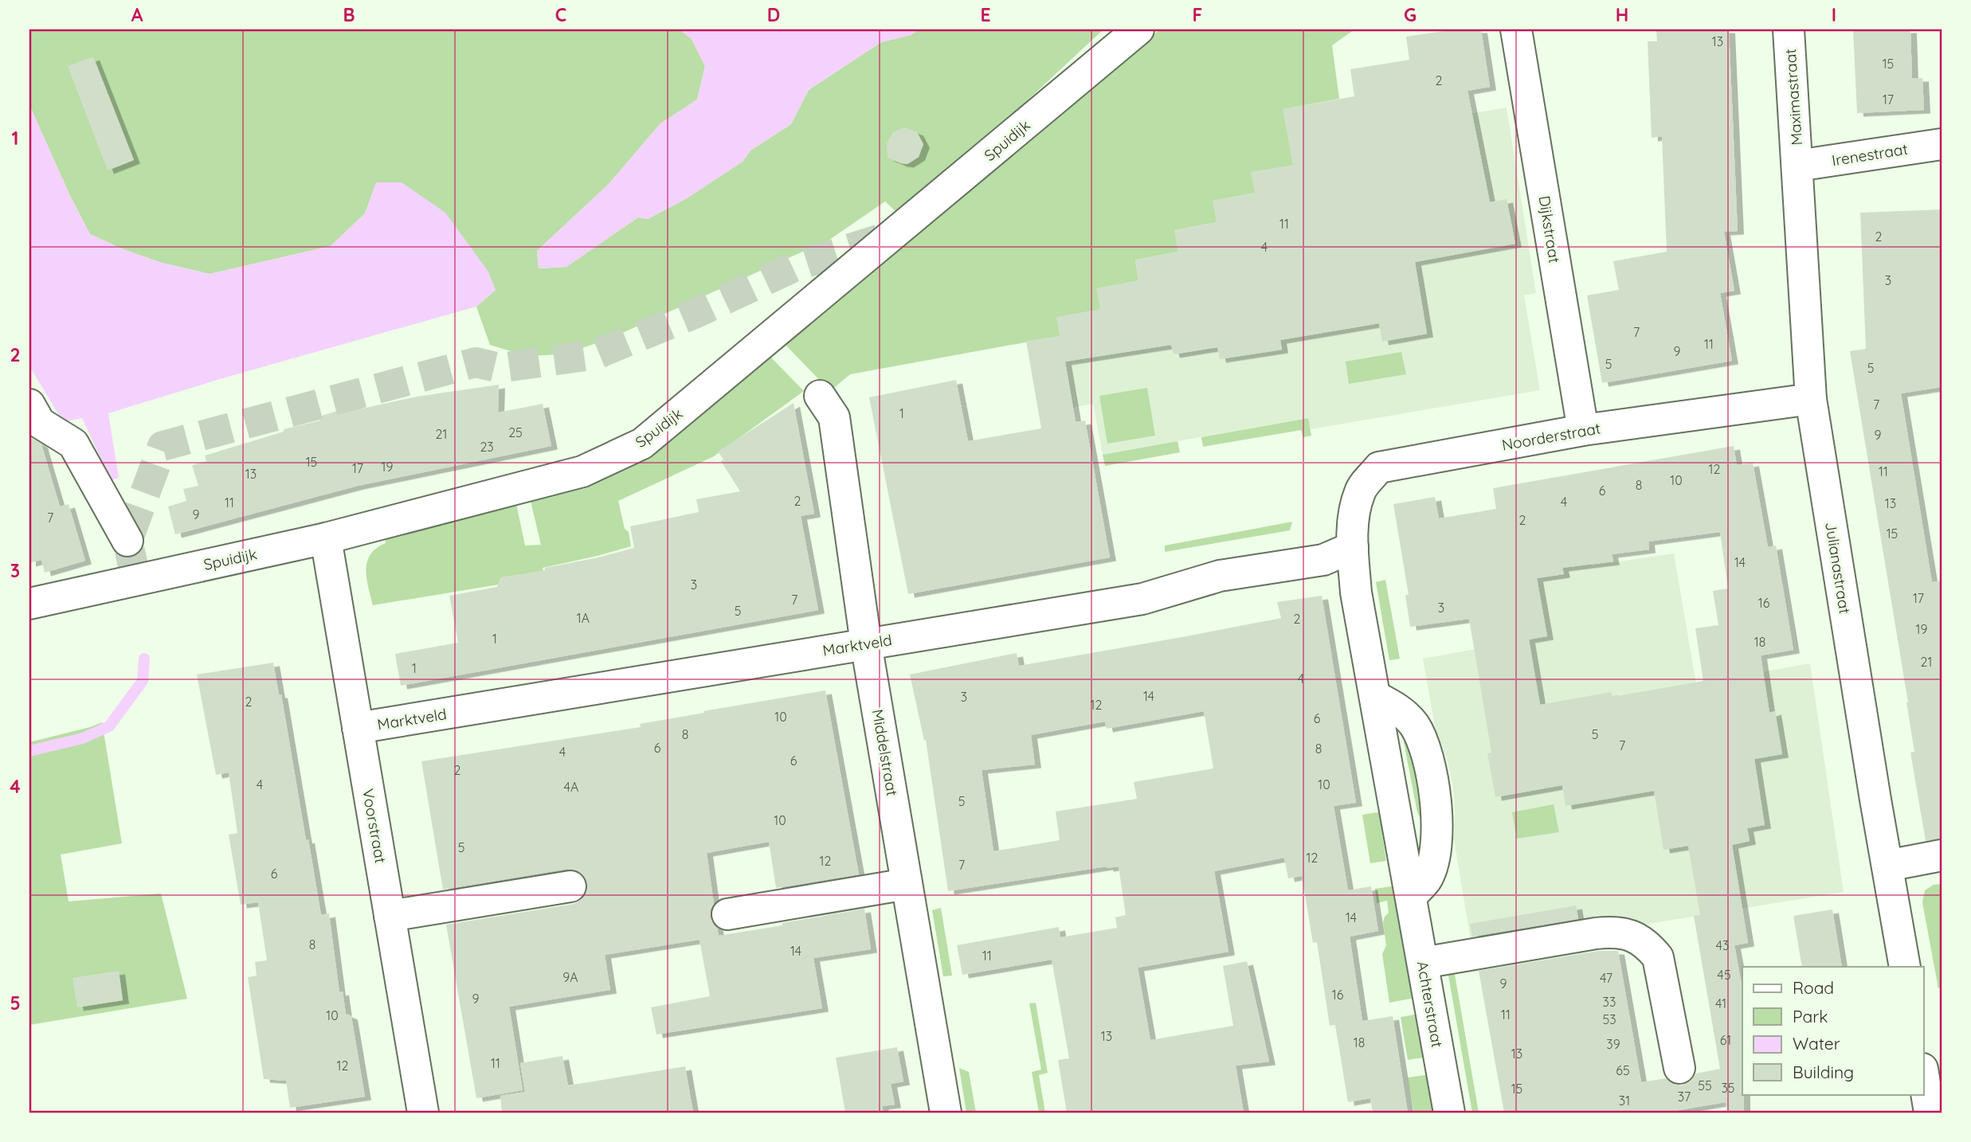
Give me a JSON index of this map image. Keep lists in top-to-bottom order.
{
  "streets": {
    "street": [
      "Maximastraat",
      "Spuidijk",
      "Irenestraat",
      "Dijkstraat",
      "Noorderstraat",
      "Julianastraat",
      "Marktveld",
      "Middelstraat",
      "Voorstraat",
      "Achterstraat"
    ]
  },
  "crossings": [
    ["Maximastraat", "Irenestraat"],
    ["Maximastraat", "Julianastraat"],
    ["Spuidijk", "Voorstraat"],
    ["Irenestraat", "Julianastraat"],
    ["Dijkstraat", "Noorderstraat"],
    ["Noorderstraat", "Julianastraat"],
    ["Noorderstraat", "Marktveld"],
    ["Noorderstraat", "Achterstraat"],
    ["Marktveld", "Middelstraat"],
    ["Marktveld", "Voorstraat"],
    ["Marktveld", "Achterstraat"]
  ],
  "house_numbers": [
    "13",
    "15",
    "2",
    "17",
    "11",
    "2",
    "4",
    "3",
    "7",
    "11",
    "9",
    "5",
    "5",
    "7",
    "1",
    "25",
    "21",
    "9",
    "23",
    "15",
    "19",
    "17",
    "12",
    "11",
    "13",
    "10",
    "8",
    "6",
    "2",
    "4",
    "11",
    "13",
    "9",
    "7",
    "2",
    "15",
    "14",
    "3",
    "17",
    "7",
    "16",
    "3",
    "5",
    "1A",
    "2",
    "19",
    "1",
    "18",
    "21",
    "1",
    "4",
    "14",
    "3",
    "2",
    "12",
    "10",
    "6",
    "8",
    "5",
    "7",
    "6",
    "8",
    "4",
    "6",
    "2",
    "4",
    "10",
    "4A",
    "5",
    "10",
    "5",
    "12",
    "12",
    "7",
    "6",
    "14",
    "8",
    "43",
    "14",
    "11",
    "45",
    "9A",
    "47",
    "9",
    "16",
    "9",
    "33",
    "41",
    "11",
    "10",
    "53",
    "13",
    "61",
    "18",
    "39",
    "13",
    "11",
    "12",
    "65",
    "55",
    "35",
    "15",
    "37",
    "31"
  ],
  "legend": [
    "Road",
    "Park",
    "Water",
    "Building"
  ],
  "grid": {
    "columns": [
      "A",
      "B",
      "C",
      "D",
      "E",
      "F",
      "G",
      "H",
      "I"
    ],
    "rows": [
      "1",
      "2",
      "3",
      "4",
      "5"
    ]
  }
}
